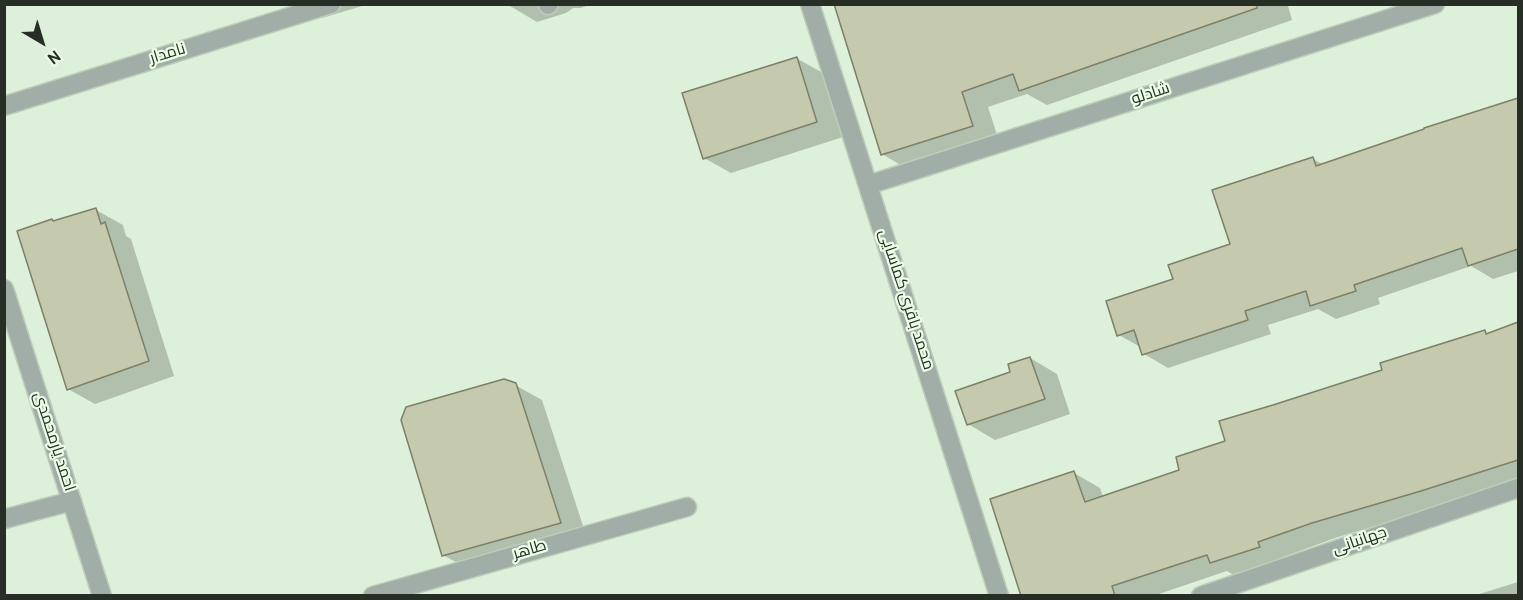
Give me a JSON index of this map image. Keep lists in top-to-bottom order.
{
  "streets": {
    "street": [
      "نامدار",
      "شادلو",
      "محمد باقری کماسایی",
      "احمد یارمحمدی",
      "جهانبانی",
      "طاهر"
    ]
  },
  "crossings": [
    ["شادلو", "محمد باقری کماسایی"]
  ],
  "north": "bottom right"
}
